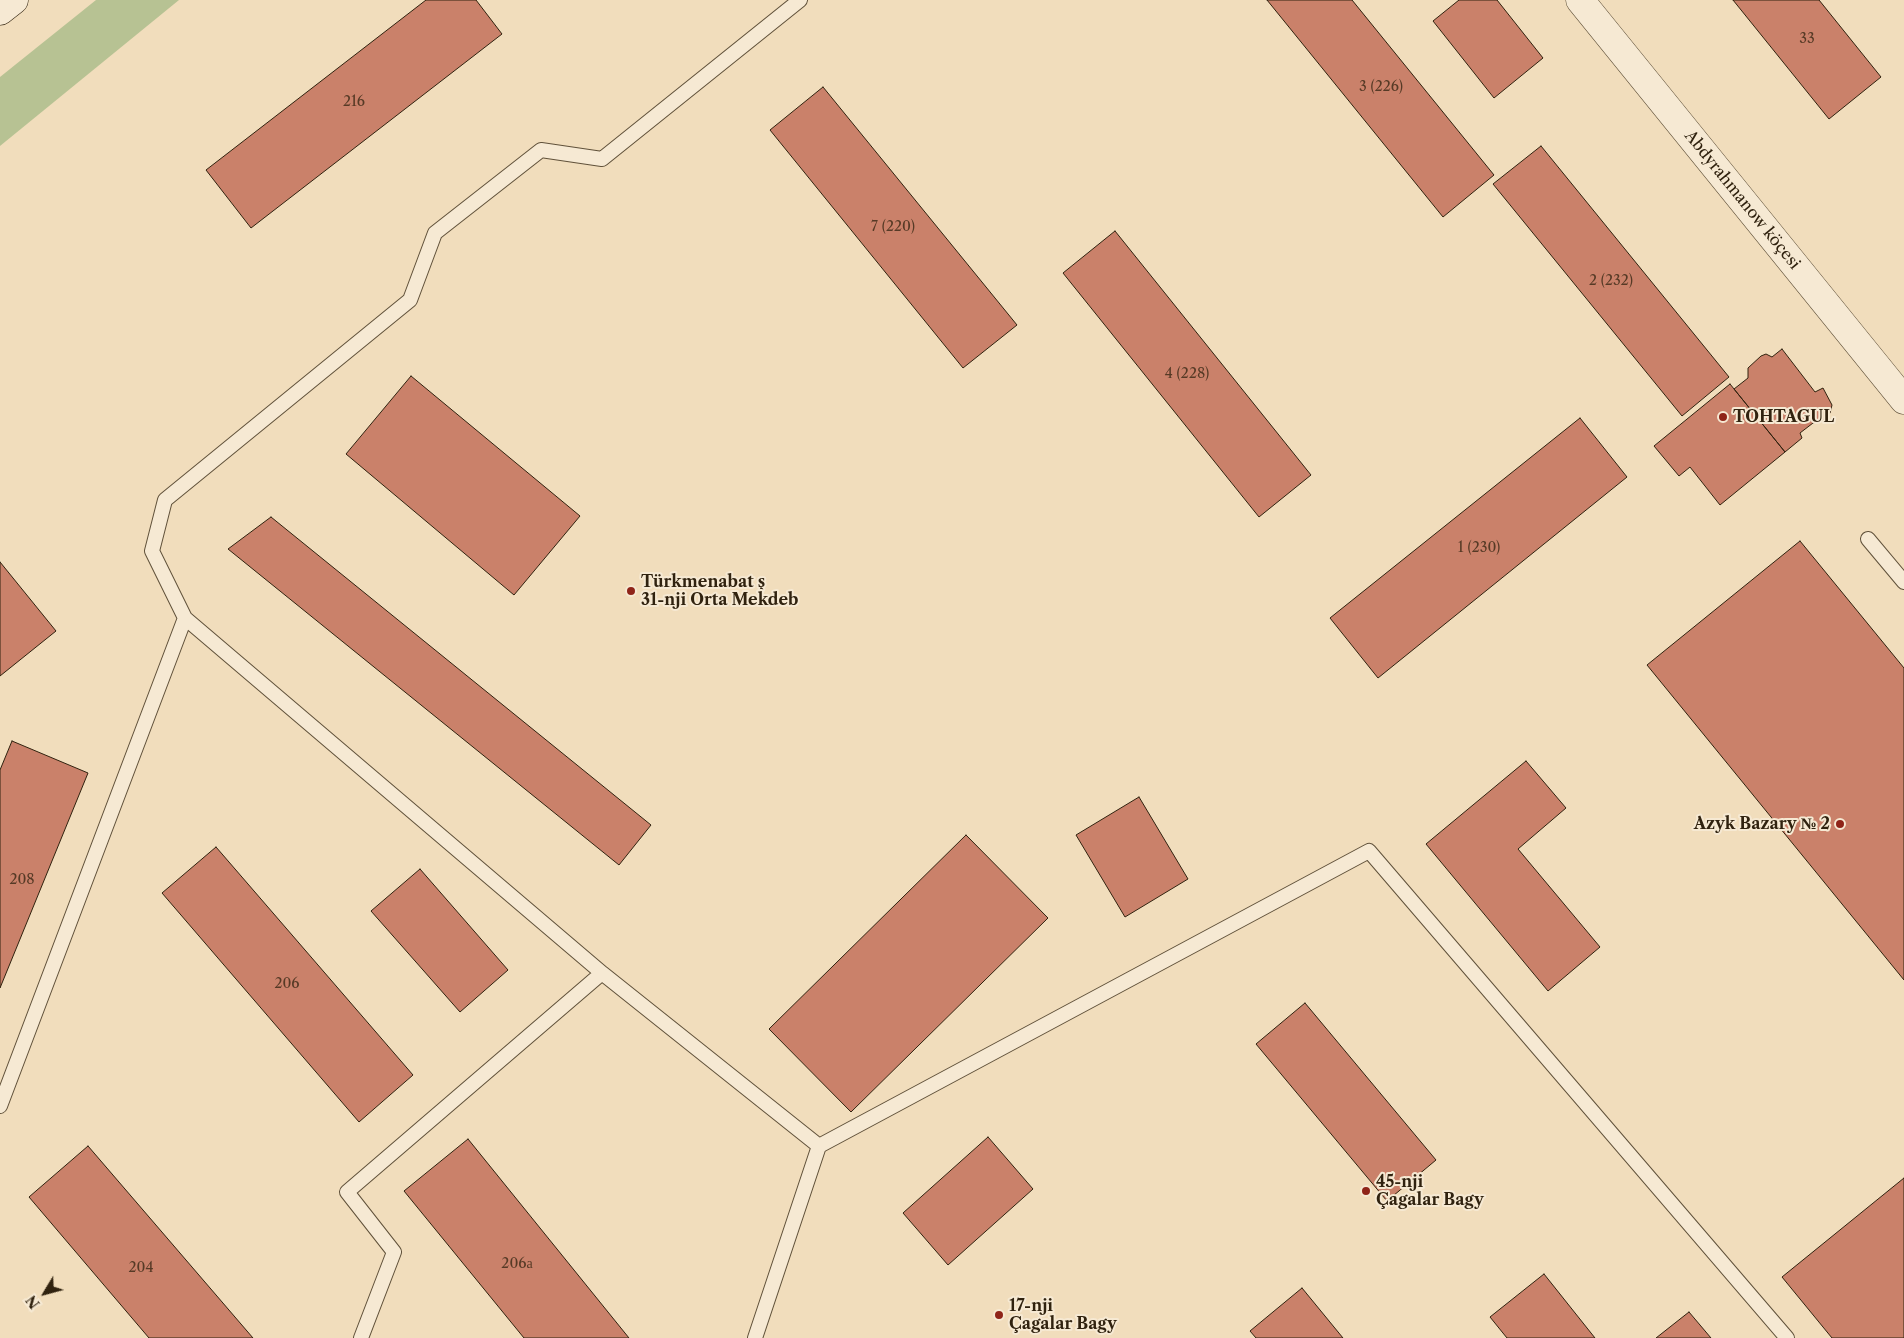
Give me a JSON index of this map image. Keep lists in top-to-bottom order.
{
  "streets": {
    "street": ["Abdyrahmanow köçesi"]
  },
  "places": [
    "TOHTAGUL",
    "Türkmenabat ş 31-nji Orta Mekdeb",
    "Azyk Bazary № 2",
    "45-nji Çagalar Bagy",
    "17-nji Çagalar Bagy"
  ],
  "house_numbers": [
    "33",
    "3 (226)",
    "216",
    "7 (220)",
    "2 (232)",
    "4 (228)",
    "1 (230)",
    "208",
    "206",
    "206а",
    "204"
  ],
  "north": "bottom left"
}
